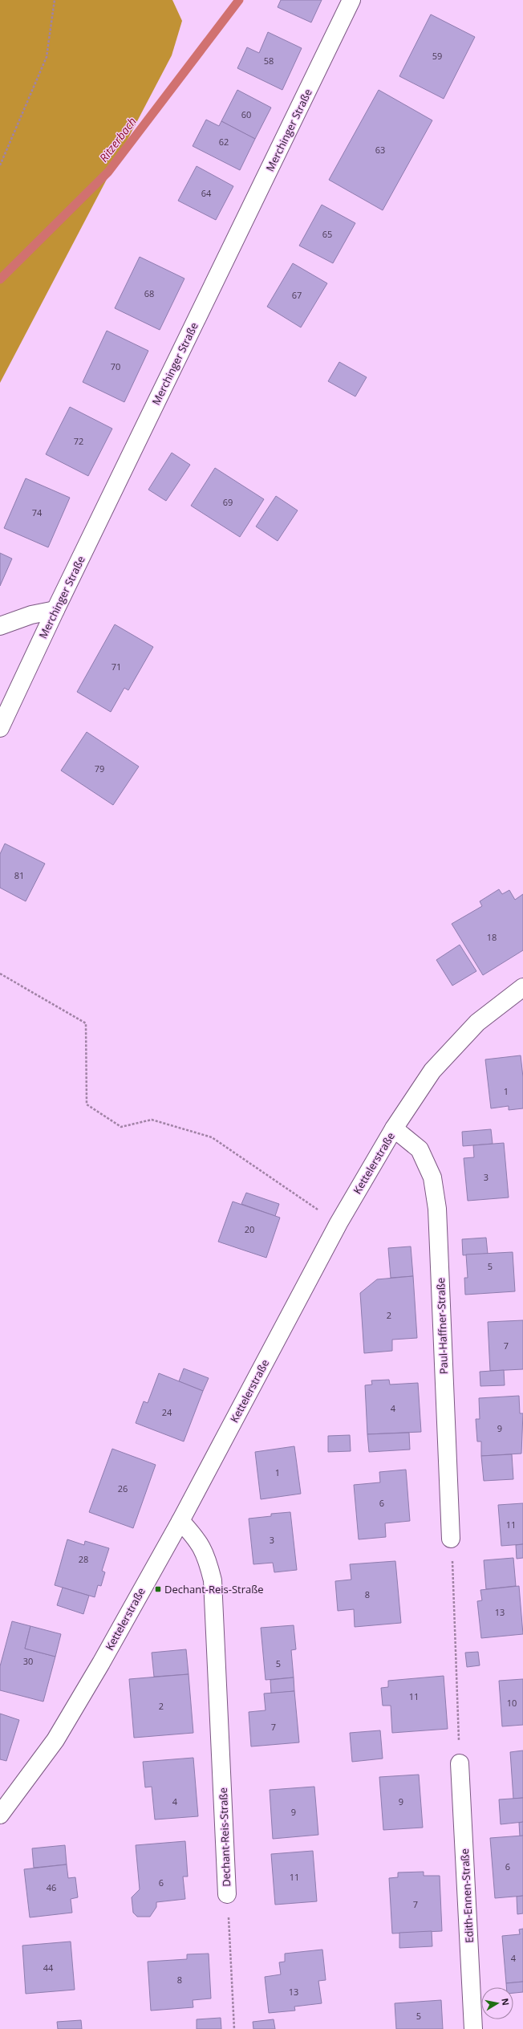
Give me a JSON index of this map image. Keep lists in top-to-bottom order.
{
  "streets": {
    "street": [
      "Merchinger Straße",
      "Kettelerstraße",
      "Paul-Haffner-Straße",
      "Dechant-Reis-Straße",
      "Edith-Ennen-Straße"
    ]
  },
  "crossings": [
    ["Kettelerstraße", "Paul-Haffner-Straße"],
    ["Kettelerstraße", "Dechant-Reis-Straße"]
  ],
  "water": ["Ritzerbach"],
  "places": {
    "transit": ["Dechant-Reis-Straße"]
  },
  "house_numbers": [
    "59",
    "58",
    "60",
    "62",
    "63",
    "64",
    "65",
    "68",
    "67",
    "70",
    "72",
    "69",
    "74",
    "71",
    "79",
    "81",
    "18",
    "1",
    "3",
    "20",
    "5",
    "2",
    "7",
    "4",
    "24",
    "9",
    "1",
    "26",
    "6",
    "11",
    "3",
    "28",
    "8",
    "13",
    "30",
    "5",
    "11",
    "10",
    "2",
    "7",
    "4",
    "9",
    "9",
    "6",
    "11",
    "6",
    "46",
    "7",
    "4",
    "44",
    "8",
    "13",
    "5"
  ],
  "north": "right"
}
